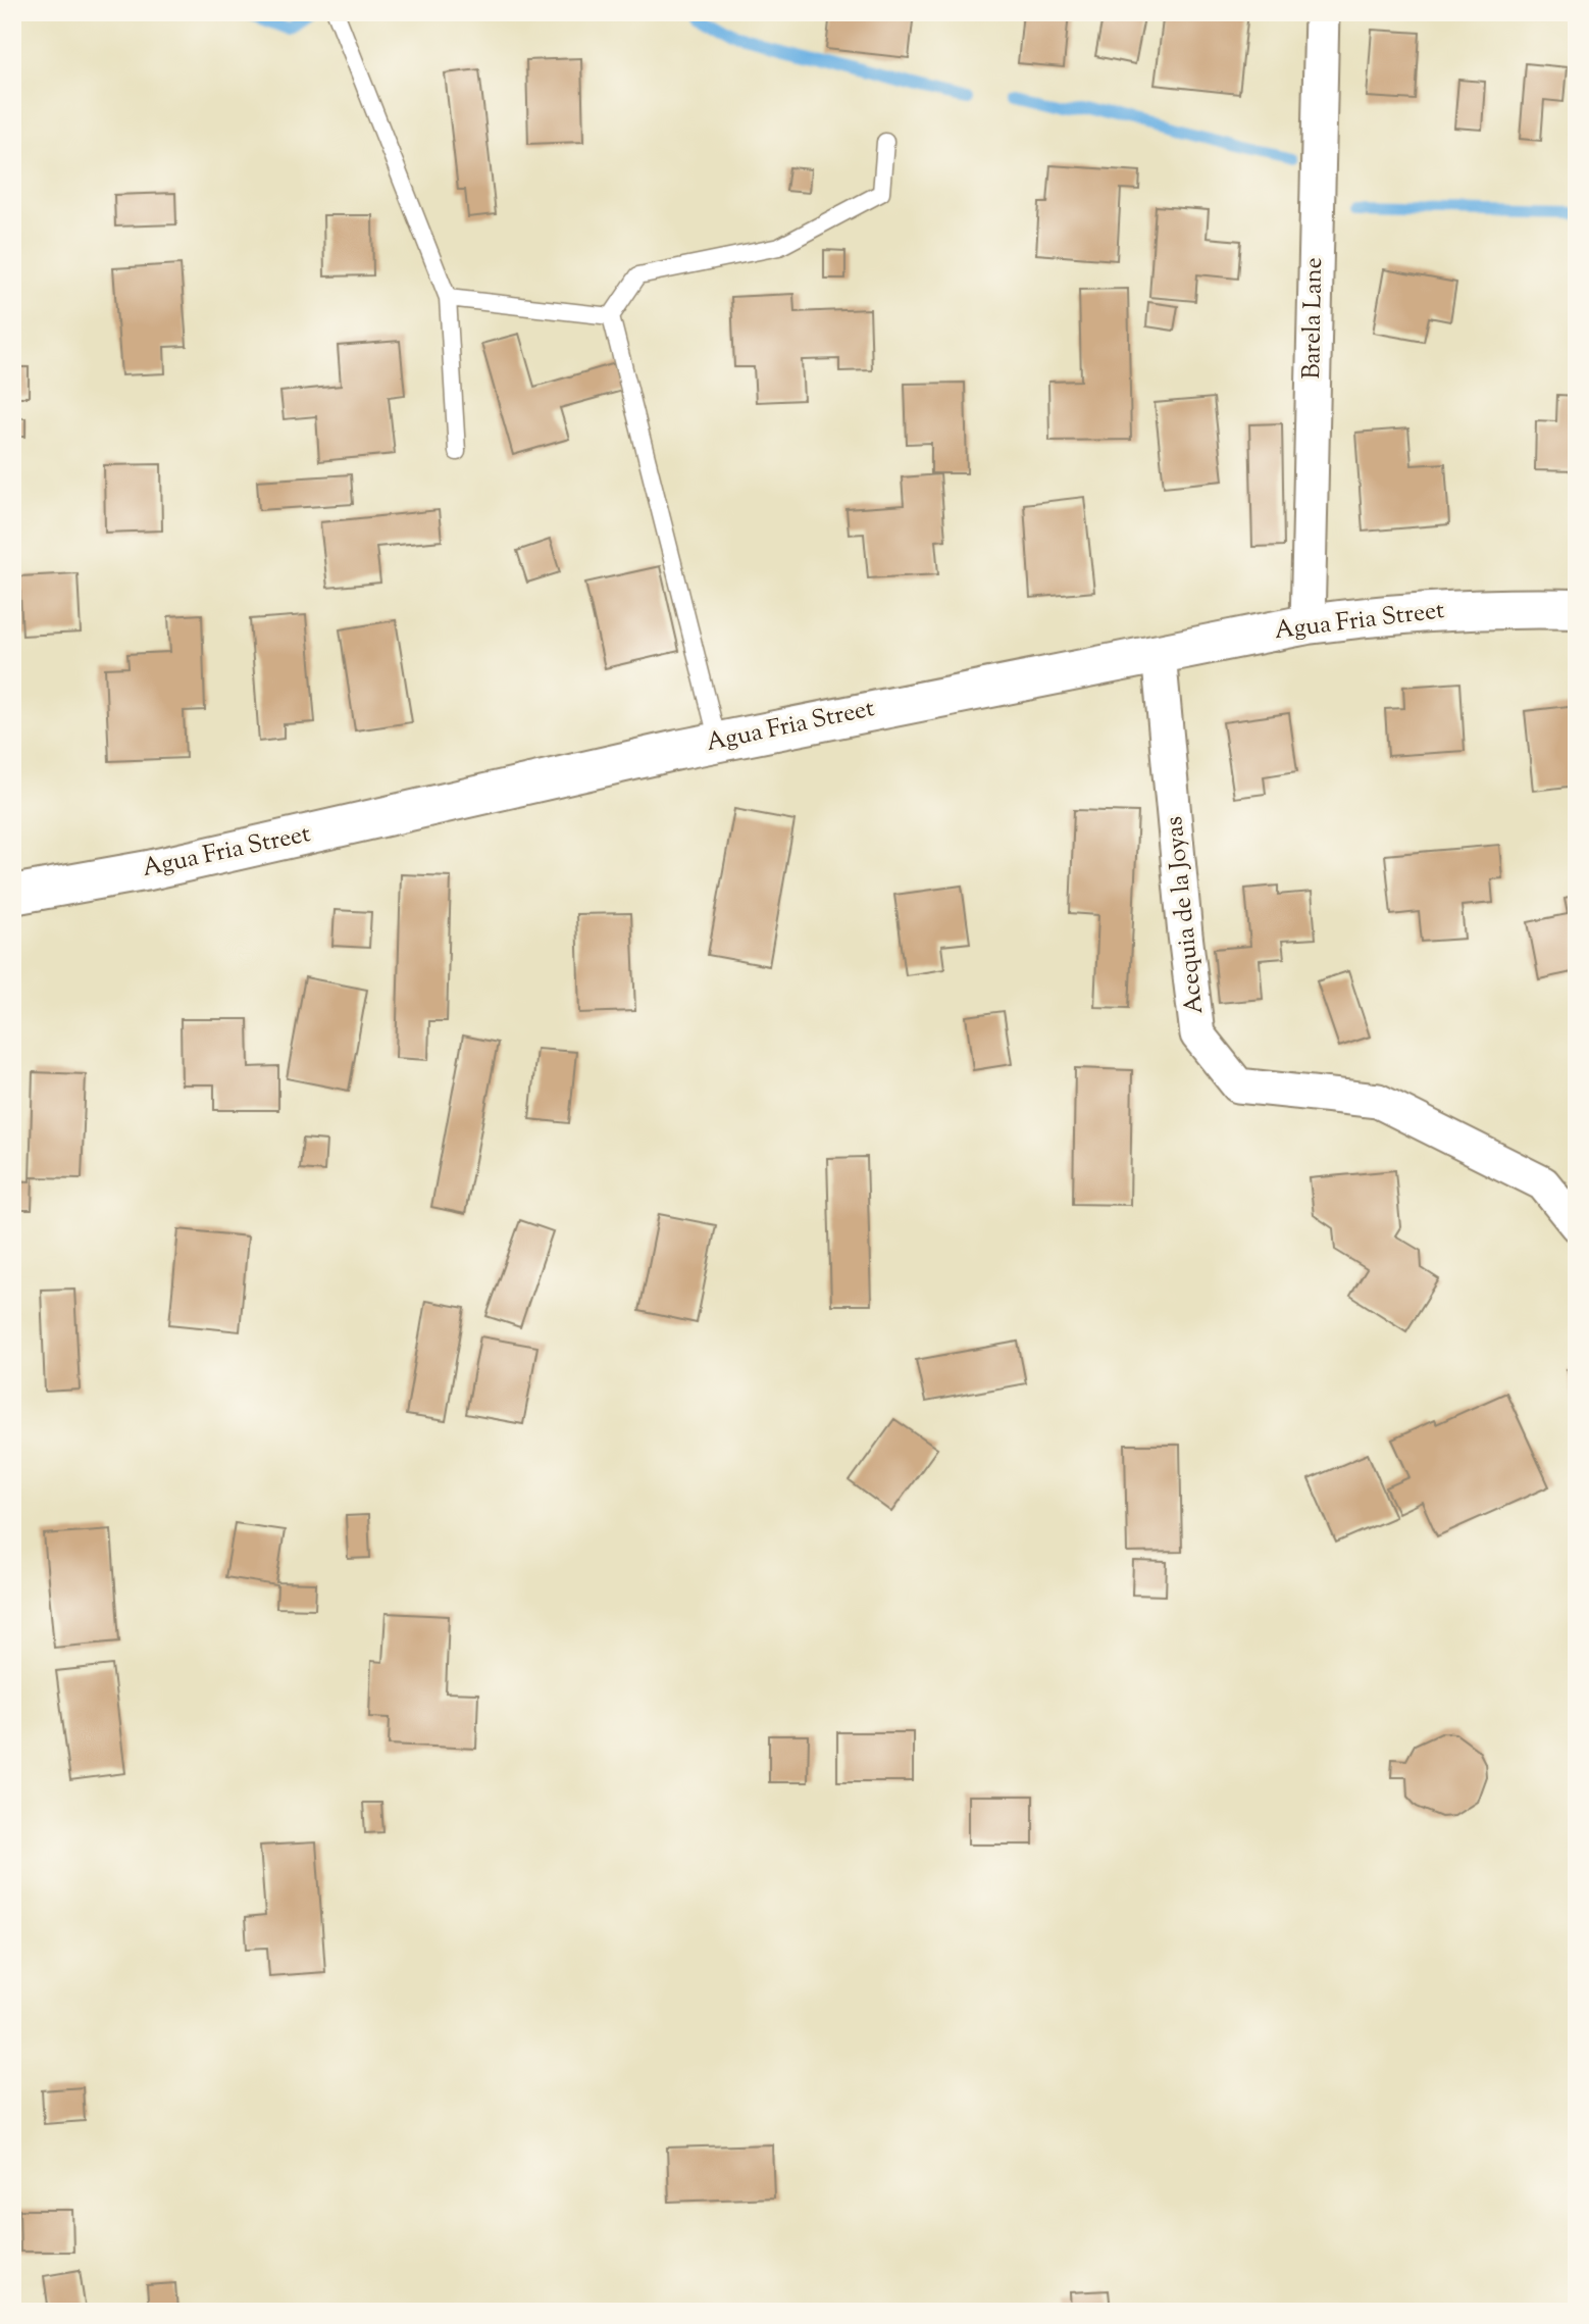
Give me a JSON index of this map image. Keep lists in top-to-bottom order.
{
  "streets": {
    "street": ["Barela Lane", "Agua Fria Street", "Acequia de la Joyas"]
  },
  "crossings": [
    ["Barela Lane", "Agua Fria Street"],
    ["Agua Fria Street", "Acequia de la Joyas"]
  ]
}
